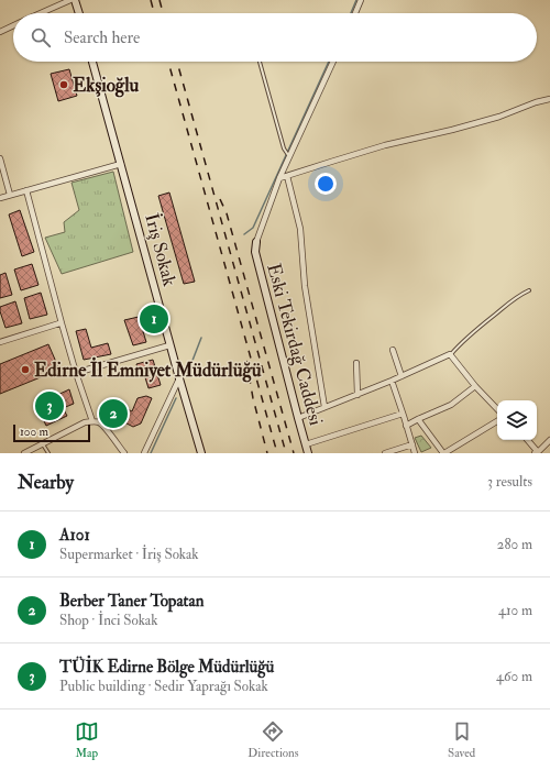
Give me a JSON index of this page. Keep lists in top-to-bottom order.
{
  "streets": {
    "main road": ["İriş Sokak", "Eski Tekirdağ Caddesi"]
  },
  "places": ["Ekşioğlu", "Edirne İl Emniyet Müdürlüğü"],
  "scale_bar": "100 m",
  "page": {
    "search": "Search here",
    "pins": ["1", "3", "2"],
    "scale": "100 m",
    "heading": ["Nearby", "3 results"],
    "list": [
      {
        "mark": "1",
        "name": "A101",
        "note": "Supermarket · İriş Sokak",
        "value": "280 m"
      },
      {
        "mark": "2",
        "name": "Berber Taner Topatan",
        "note": "Shop · İnci Sokak",
        "value": "410 m"
      },
      {
        "mark": "3",
        "name": "TÜİK Edirne Bölge Müdürlüğü",
        "note": "Public building · Sedir Yaprağı Sokak",
        "value": "460 m"
      }
    ],
    "nav": ["Map", "Directions", "Saved"]
  }
}
